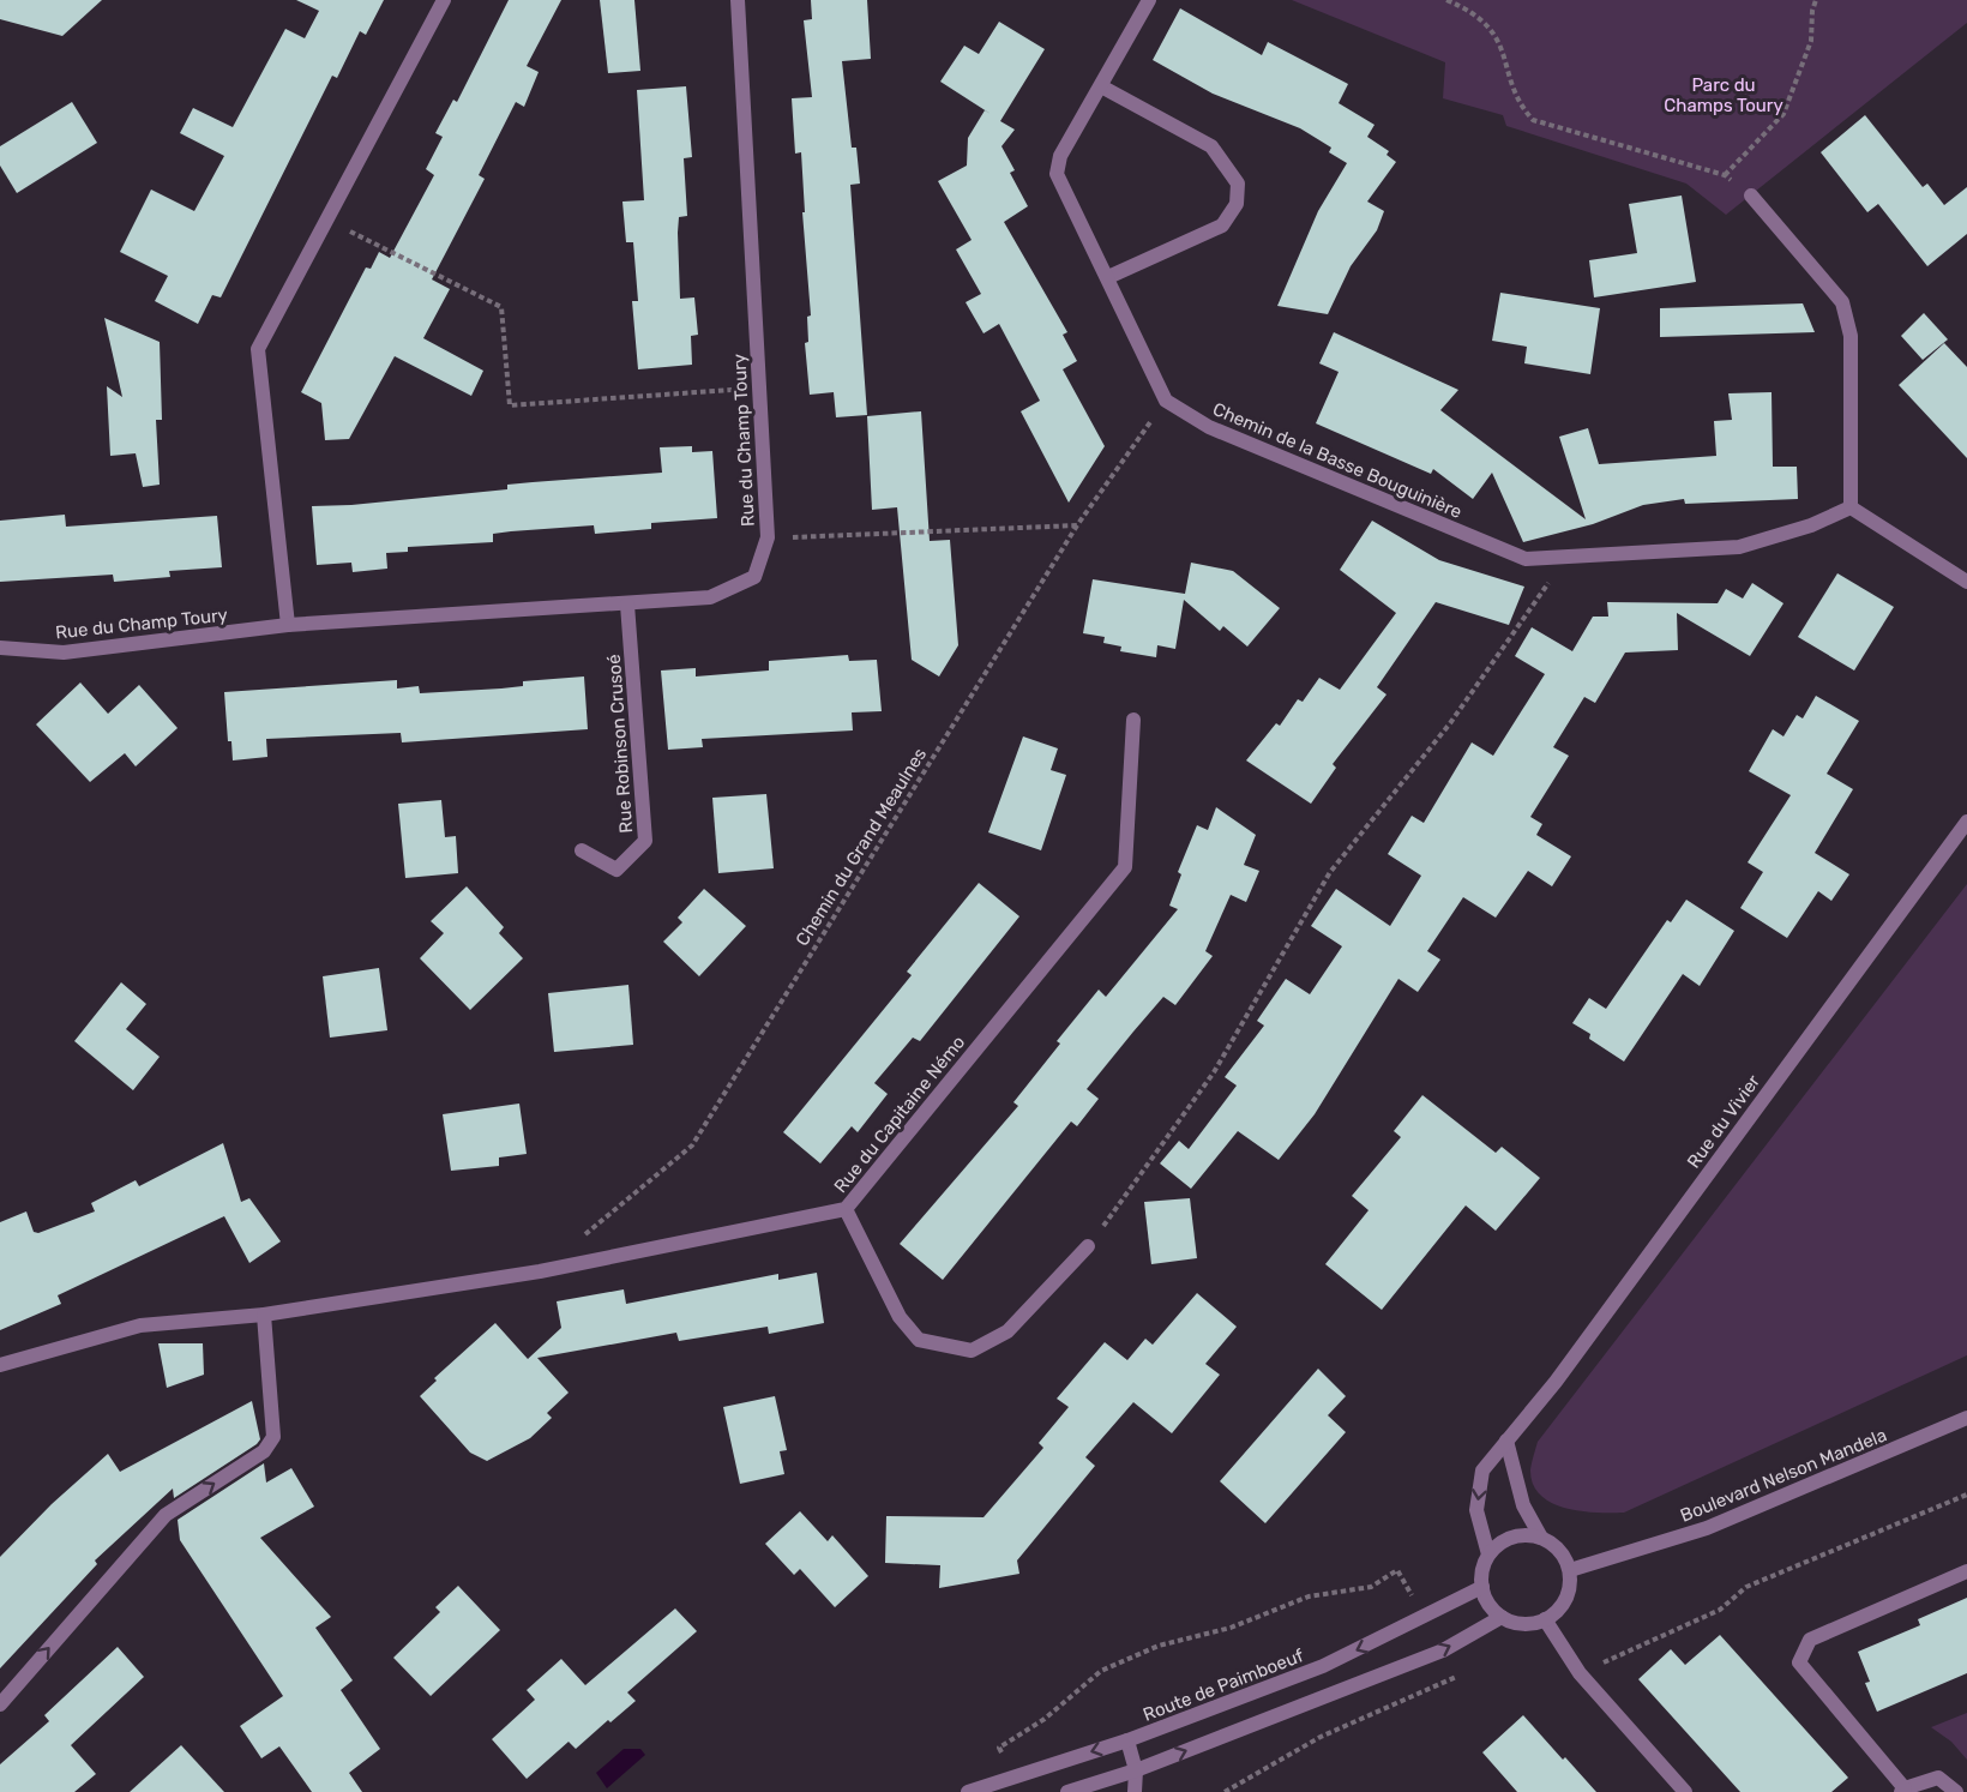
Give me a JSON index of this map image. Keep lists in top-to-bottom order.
{
  "streets": {
    "street": [
      "Rue du Champ Toury",
      "Chemin de la Basse Bouguinière",
      "Rue Robinson Crusoé",
      "Rue du Capitaine Némo",
      "Rue du Vivier",
      "Boulevard Nelson Mandela",
      "Route de Paimboeuf"
    ],
    "path": ["Chemin du Grand Meaulnes"]
  },
  "crossings": [
    ["Rue du Champ Toury", "Rue Robinson Crusoé"],
    ["Chemin de la Basse Bouguinière", "Chemin du Grand Meaulnes"],
    ["Rue du Vivier", "Boulevard Nelson Mandela"],
    ["Rue du Vivier", "Route de Paimboeuf"],
    ["Boulevard Nelson Mandela", "Route de Paimboeuf"]
  ],
  "parks": ["Parc du Champs Toury"]
}
